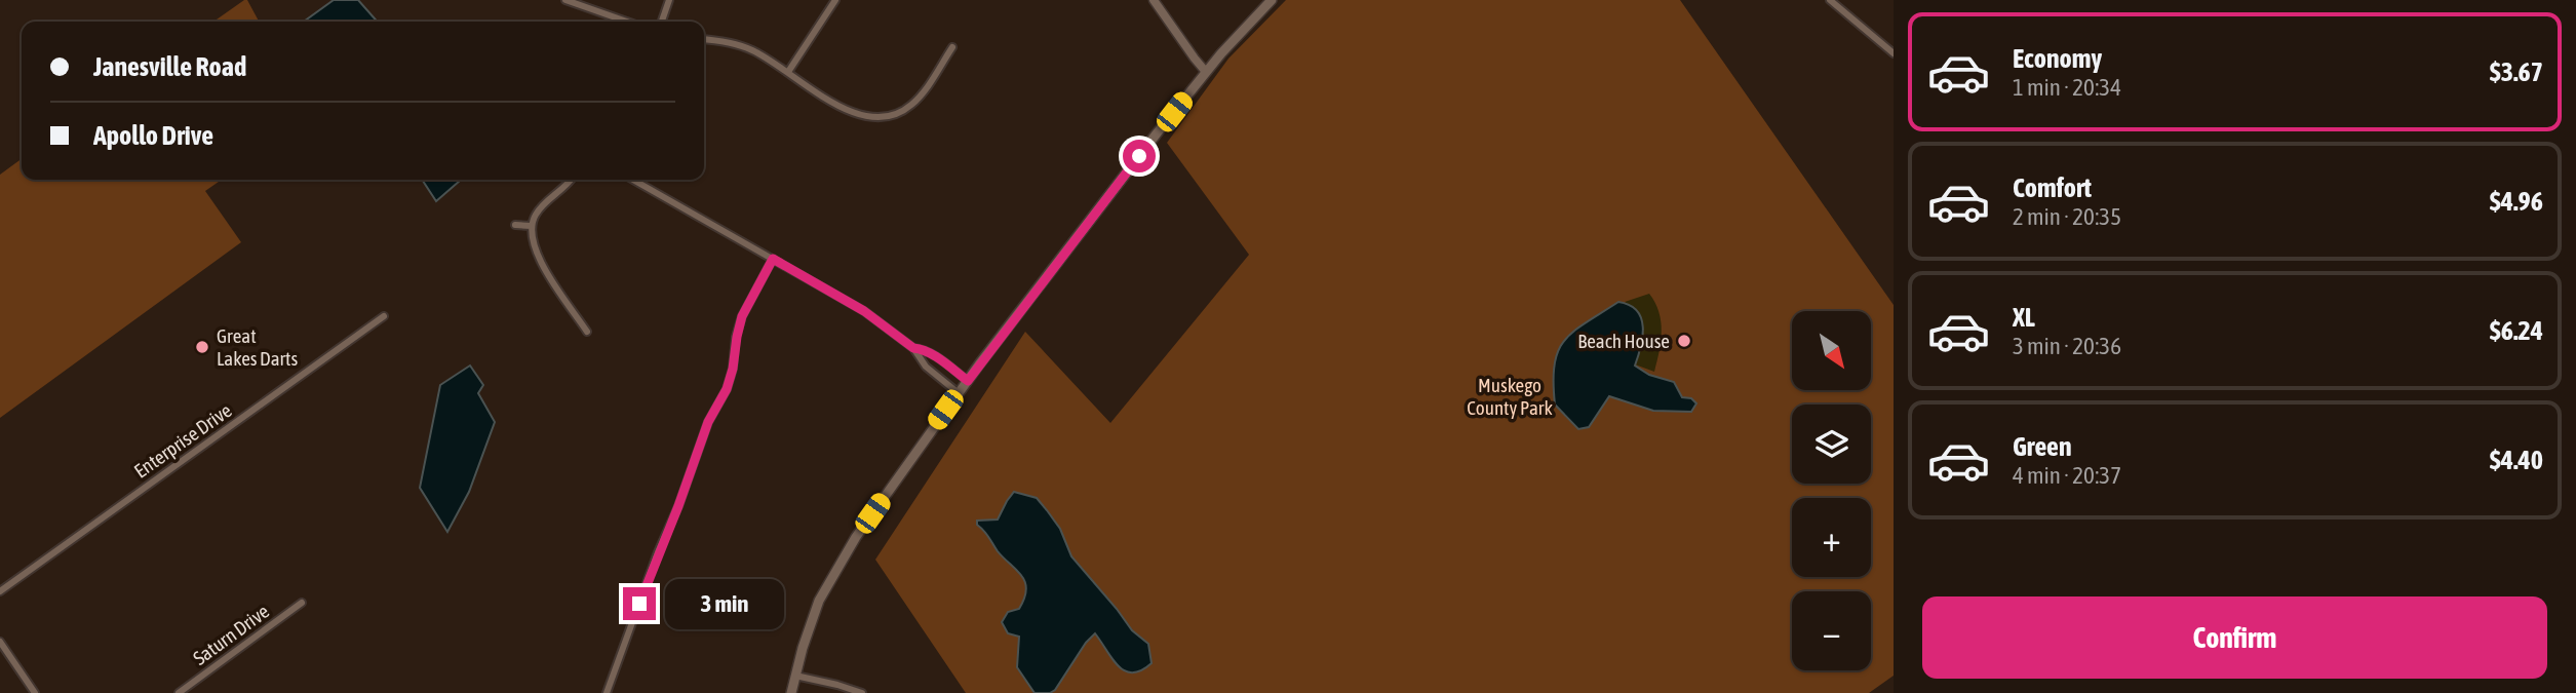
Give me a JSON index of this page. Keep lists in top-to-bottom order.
{
  "streets": {
    "street": ["Enterprise Drive", "Saturn Drive"]
  },
  "parks": ["Muskego County Park"],
  "places": ["Beach House", "Great Lakes Darts"],
  "north": "bottom right",
  "page": {
    "list": [
      {
        "name": "Economy",
        "note": "1 min · 20:34",
        "value": "$3.67"
      },
      {
        "name": "Comfort",
        "note": "2 min · 20:35",
        "value": "$4.96"
      },
      {
        "name": "XL",
        "note": "3 min · 20:36",
        "value": "$6.24"
      },
      {
        "name": "Green",
        "note": "4 min · 20:37",
        "value": "$4.40"
      }
    ],
    "banner": ["Janesville Road", "Apollo Drive"],
    "map_buttons": ["+", "−"],
    "bubble": "3 min",
    "buttons": "Confirm"
  }
}
